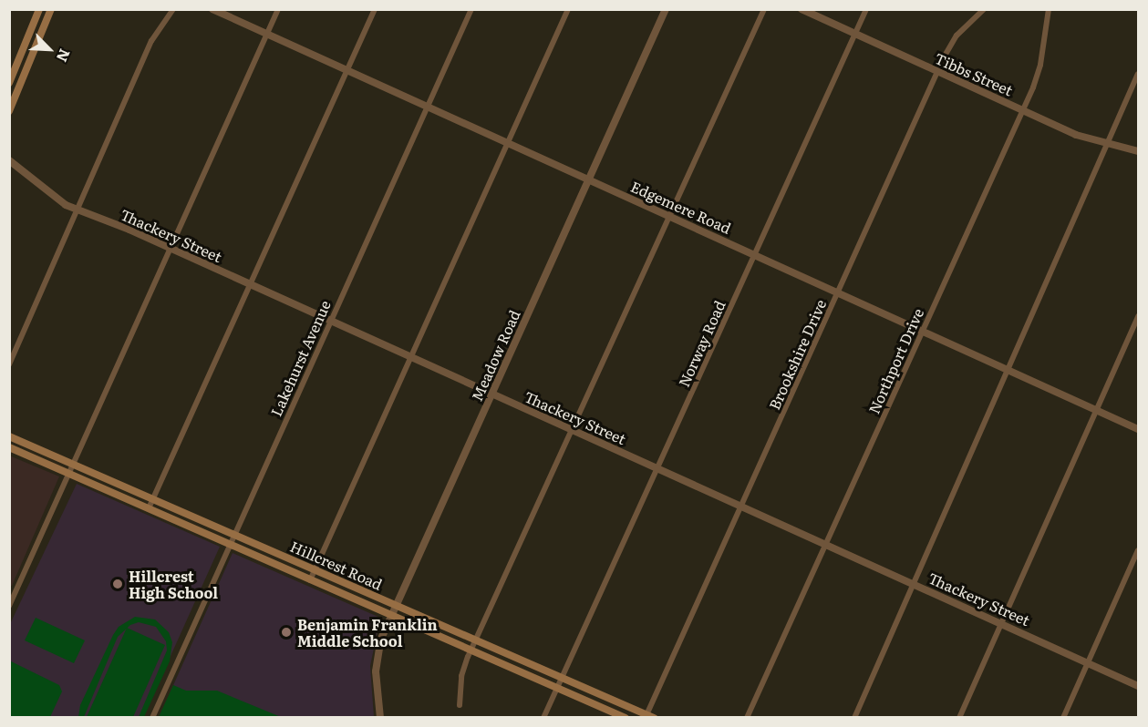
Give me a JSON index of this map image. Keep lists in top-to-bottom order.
{
  "streets": {
    "main road": ["Hillcrest Road"],
    "street": [
      "Tibbs Street",
      "Edgemere Road",
      "Thackery Street",
      "Norway Road",
      "Brookshire Drive",
      "Meadow Road",
      "Lakehurst Avenue",
      "Northport Drive"
    ]
  },
  "crossings": [
    ["Tibbs Street", "Norway Road"],
    ["Tibbs Street", "Brookshire Drive"],
    ["Tibbs Street", "Northport Drive"],
    ["Edgemere Road", "Norway Road"],
    ["Edgemere Road", "Brookshire Drive"],
    ["Edgemere Road", "Meadow Road"],
    ["Edgemere Road", "Lakehurst Avenue"],
    ["Edgemere Road", "Northport Drive"],
    ["Thackery Street", "Norway Road"],
    ["Thackery Street", "Brookshire Drive"],
    ["Thackery Street", "Meadow Road"],
    ["Thackery Street", "Lakehurst Avenue"],
    ["Thackery Street", "Northport Drive"],
    ["Norway Road", "Hillcrest Road"],
    ["Brookshire Drive", "Hillcrest Road"],
    ["Meadow Road", "Hillcrest Road"],
    ["Lakehurst Avenue", "Hillcrest Road"]
  ],
  "places": ["Hillcrest High School", "Benjamin Franklin Middle School"],
  "north": "bottom right"
}
